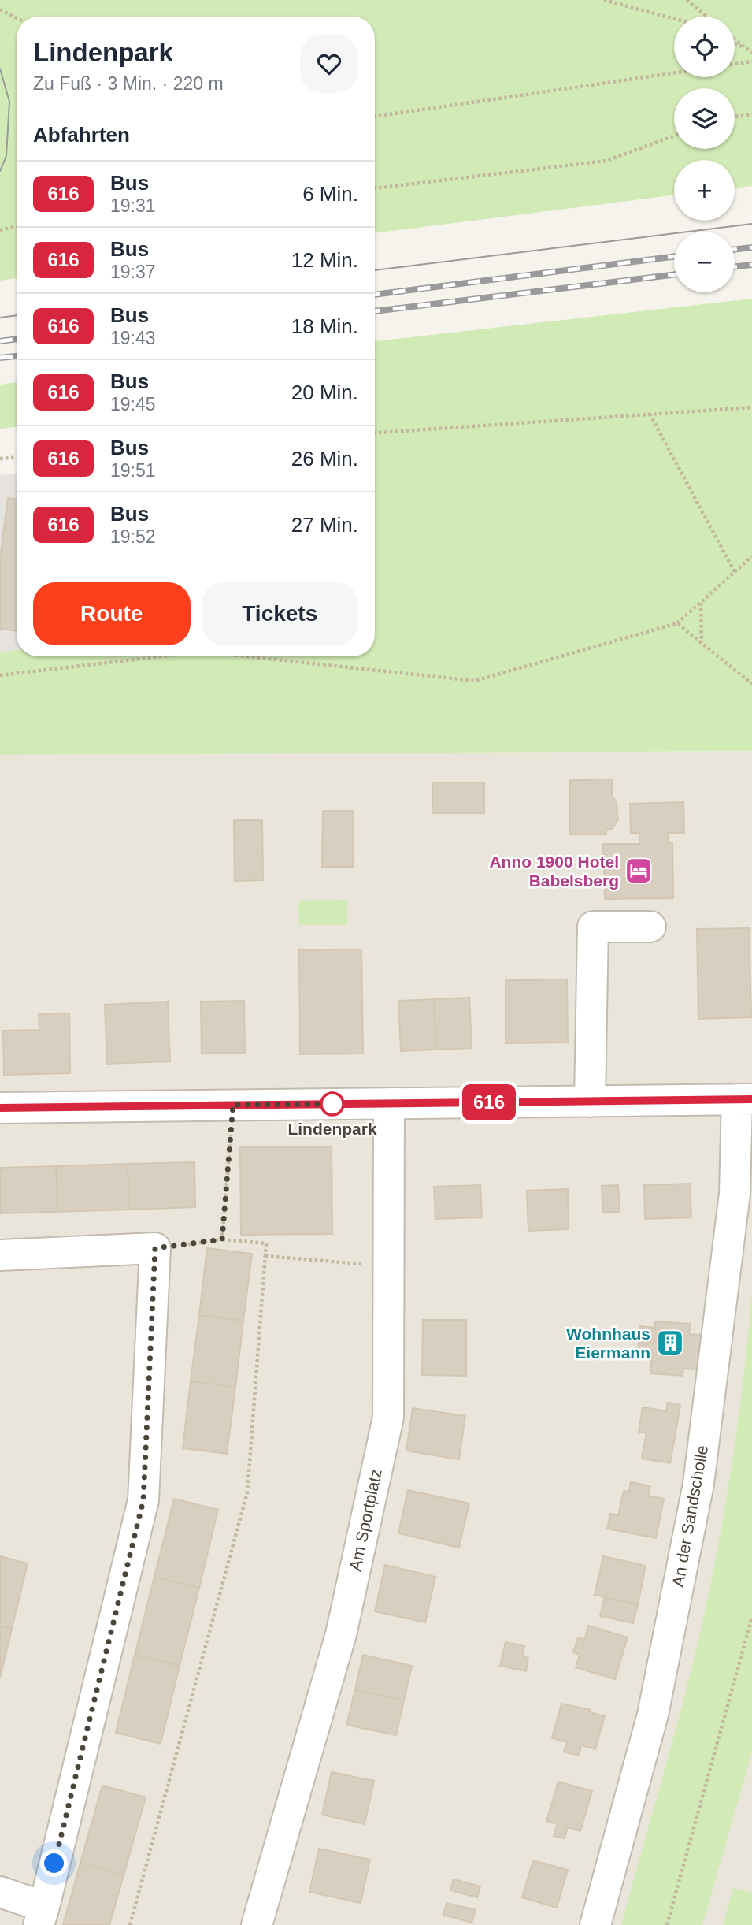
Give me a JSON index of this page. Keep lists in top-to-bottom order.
{
  "streets": {
    "street": ["An der Sandscholle", "Am Sportplatz"]
  },
  "places": {
    "hotel": ["Anno 1900 Hotel Babelsberg"],
    "other": ["Lindenpark"],
    "building": ["Wohnhaus Eiermann"]
  },
  "lines": ["bus line 616"],
  "page": {
    "on_map": "616",
    "map_buttons": ["+", "−"],
    "heading": [
      ["Lindenpark", "Zu Fuß · 3 Min. · 220 m"],
      "Abfahrten"
    ],
    "list": [
      {
        "mark": "616",
        "name": "Bus",
        "note": "19:31",
        "value": "6 Min."
      },
      {
        "mark": "616",
        "name": "Bus",
        "note": "19:37",
        "value": "12 Min."
      },
      {
        "mark": "616",
        "name": "Bus",
        "note": "19:43",
        "value": "18 Min."
      },
      {
        "mark": "616",
        "name": "Bus",
        "note": "19:45",
        "value": "20 Min."
      },
      {
        "mark": "616",
        "name": "Bus",
        "note": "19:51",
        "value": "26 Min."
      },
      {
        "mark": "616",
        "name": "Bus",
        "note": "19:52",
        "value": "27 Min."
      }
    ],
    "buttons": ["Route", "Tickets"]
  }
}
